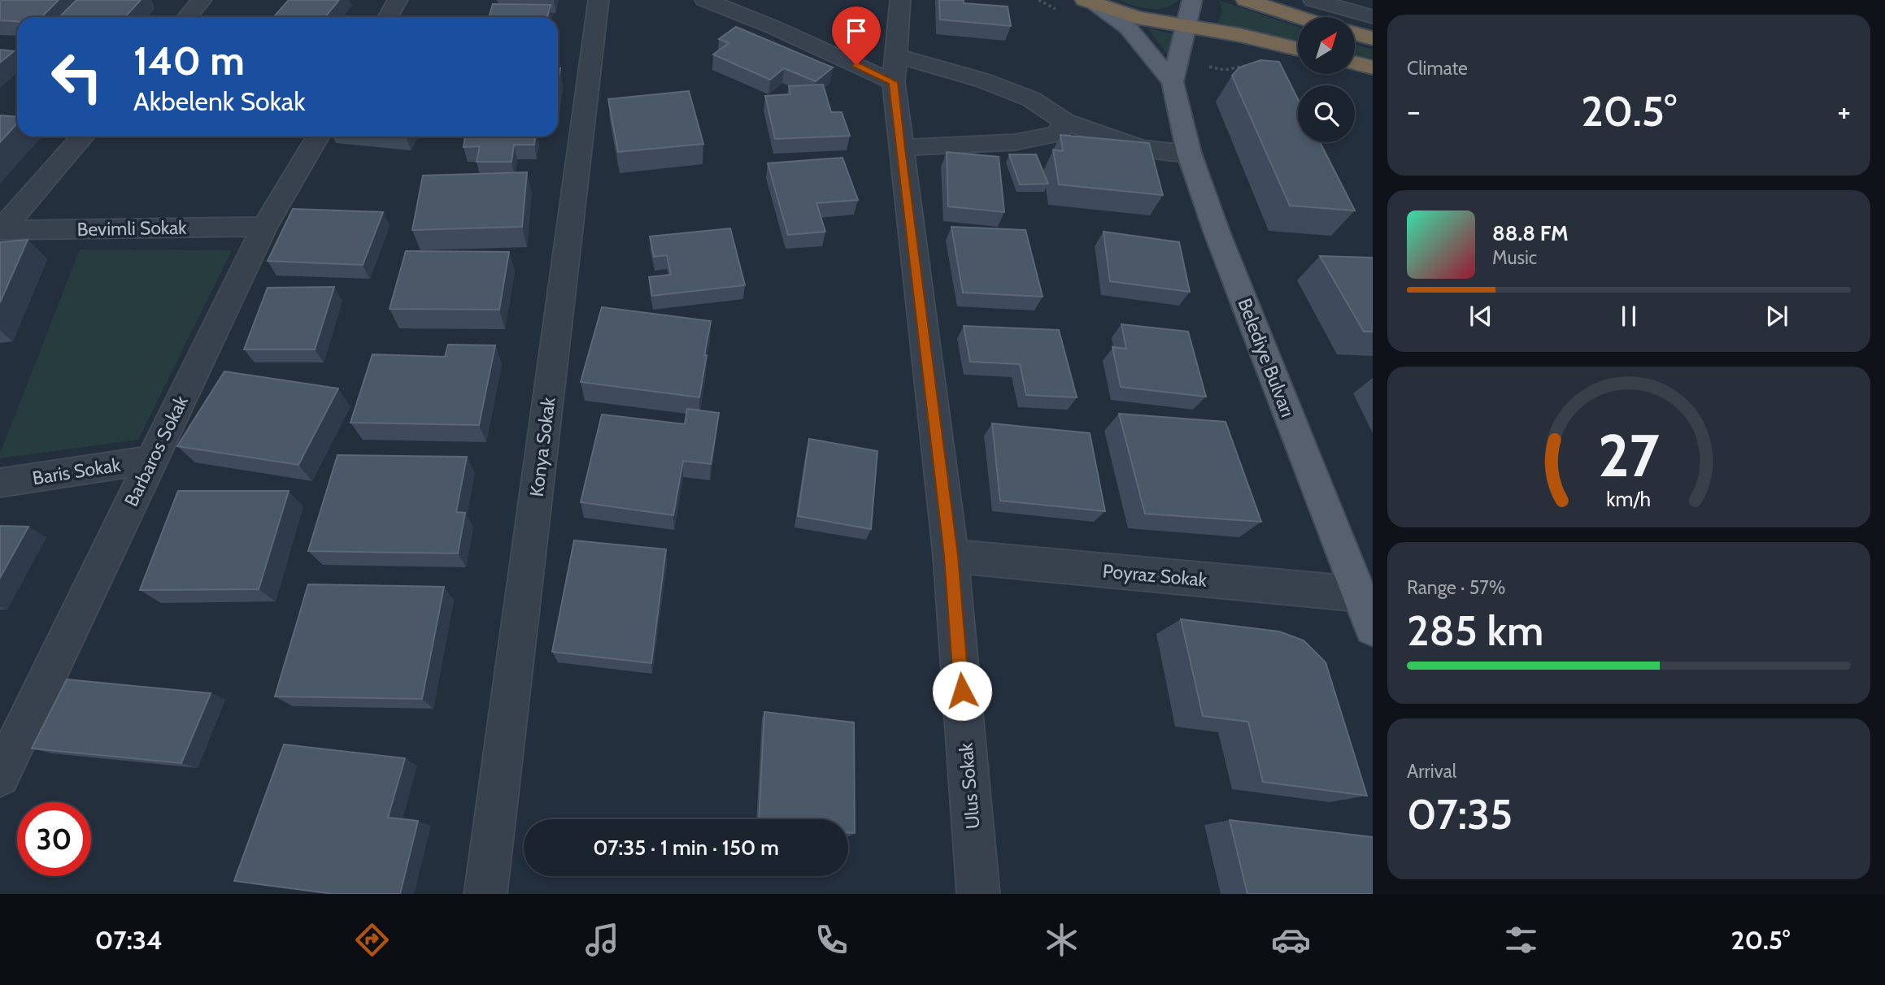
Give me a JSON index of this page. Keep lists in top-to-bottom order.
{
  "streets": {
    "main road": ["Belediye Bulvarı"],
    "street": [
      "Bevimli Sokak",
      "Konya Sokak",
      "Barbaros Sokak",
      "Baris Sokak",
      "Poyraz Sokak",
      "Ulus Sokak"
    ]
  },
  "crossings": [
    ["Bevimli Sokak", "Barbaros Sokak"],
    ["Belediye Bulvarı", "Poyraz Sokak"],
    ["Barbaros Sokak", "Baris Sokak"],
    ["Poyraz Sokak", "Ulus Sokak"]
  ],
  "north": "top right",
  "page": {
    "tile": [
      "Climate",
      ["Range · 57%", "285 km"],
      ["Arrival", "07:35"]
    ],
    "turn": ["140 m", "Akbelenk Sokak"],
    "heat": ["−", "20.5°", "+"],
    "song": ["88.8 FM", "Music"],
    "limit": "30",
    "trip": "07:35 · 1 min · 150 m",
    "tabs": ["07:34", "20.5°"],
    "gauge": ["27", "km/h"]
  }
}
